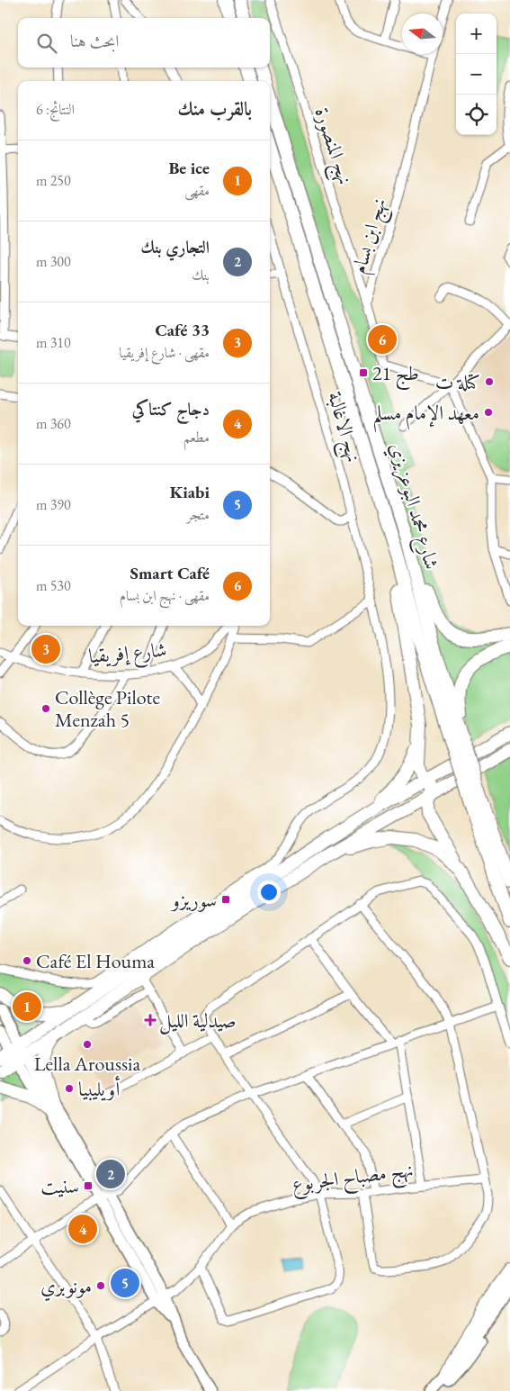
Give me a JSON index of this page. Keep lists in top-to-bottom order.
{
  "streets": {
    "highway": ["شارع محمد البوعزيزي"],
    "street": [
      "نهج المنصورة",
      "نهج ابن بسام",
      "نهج الاغالبة",
      "شارع إفريقيا",
      "نهج مصباح الجربوع"
    ]
  },
  "crossings": [
    ["نهج المنصورة", "نهج ابن بسام"]
  ],
  "places": {
    "transit": ["طج 21", "سوريزو", "سنيت"],
    "other": [
      "كتلة ت",
      "معهد الإمام مسلم",
      "Collège Pilote Menzah 5",
      "Café El Houma",
      "Lella Aroussia",
      "أويليبيا",
      "مونوبري"
    ],
    "health": ["صيدلية الليل"]
  },
  "north": "left",
  "page": {
    "map_buttons": ["+", "−"],
    "search": "ابحث هنا",
    "heading": ["بالقرب منك", "النتائج: 6"],
    "list": [
      {
        "mark": "1",
        "name": "Be ice",
        "note": "مقهى",
        "value": "250 m"
      },
      {
        "mark": "2",
        "name": "التجاري بنك",
        "note": "بنك",
        "value": "300 m"
      },
      {
        "mark": "3",
        "name": "Café 33",
        "note": "مقهى · شارع إفريقيا",
        "value": "310 m"
      },
      {
        "mark": "4",
        "name": "دجاج كنتاكي",
        "note": "مطعم",
        "value": "360 m"
      },
      {
        "mark": "5",
        "name": "Kiabi",
        "note": "متجر",
        "value": "390 m"
      },
      {
        "mark": "6",
        "name": "Smart Café",
        "note": "مقهى · نهج ابن بسام",
        "value": "530 m"
      }
    ],
    "pins": [
      "6",
      "3",
      "1",
      "2",
      "4",
      "5"
    ]
  }
}
